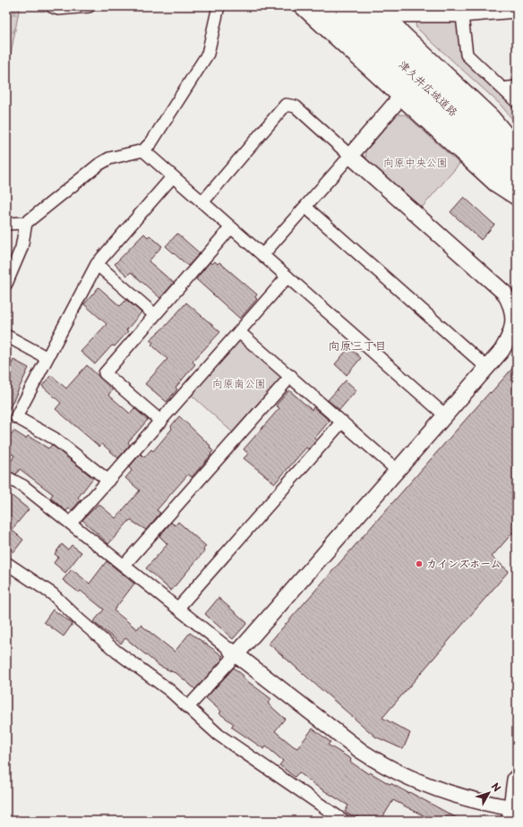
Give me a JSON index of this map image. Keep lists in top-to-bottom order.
{
  "streets": {
    "main road": ["津久井広域道路"]
  },
  "districts": ["向原三丁目"],
  "parks": ["向原中央公園", "向原南公園"],
  "places": ["カインズホーム"],
  "north": "top right"
}
